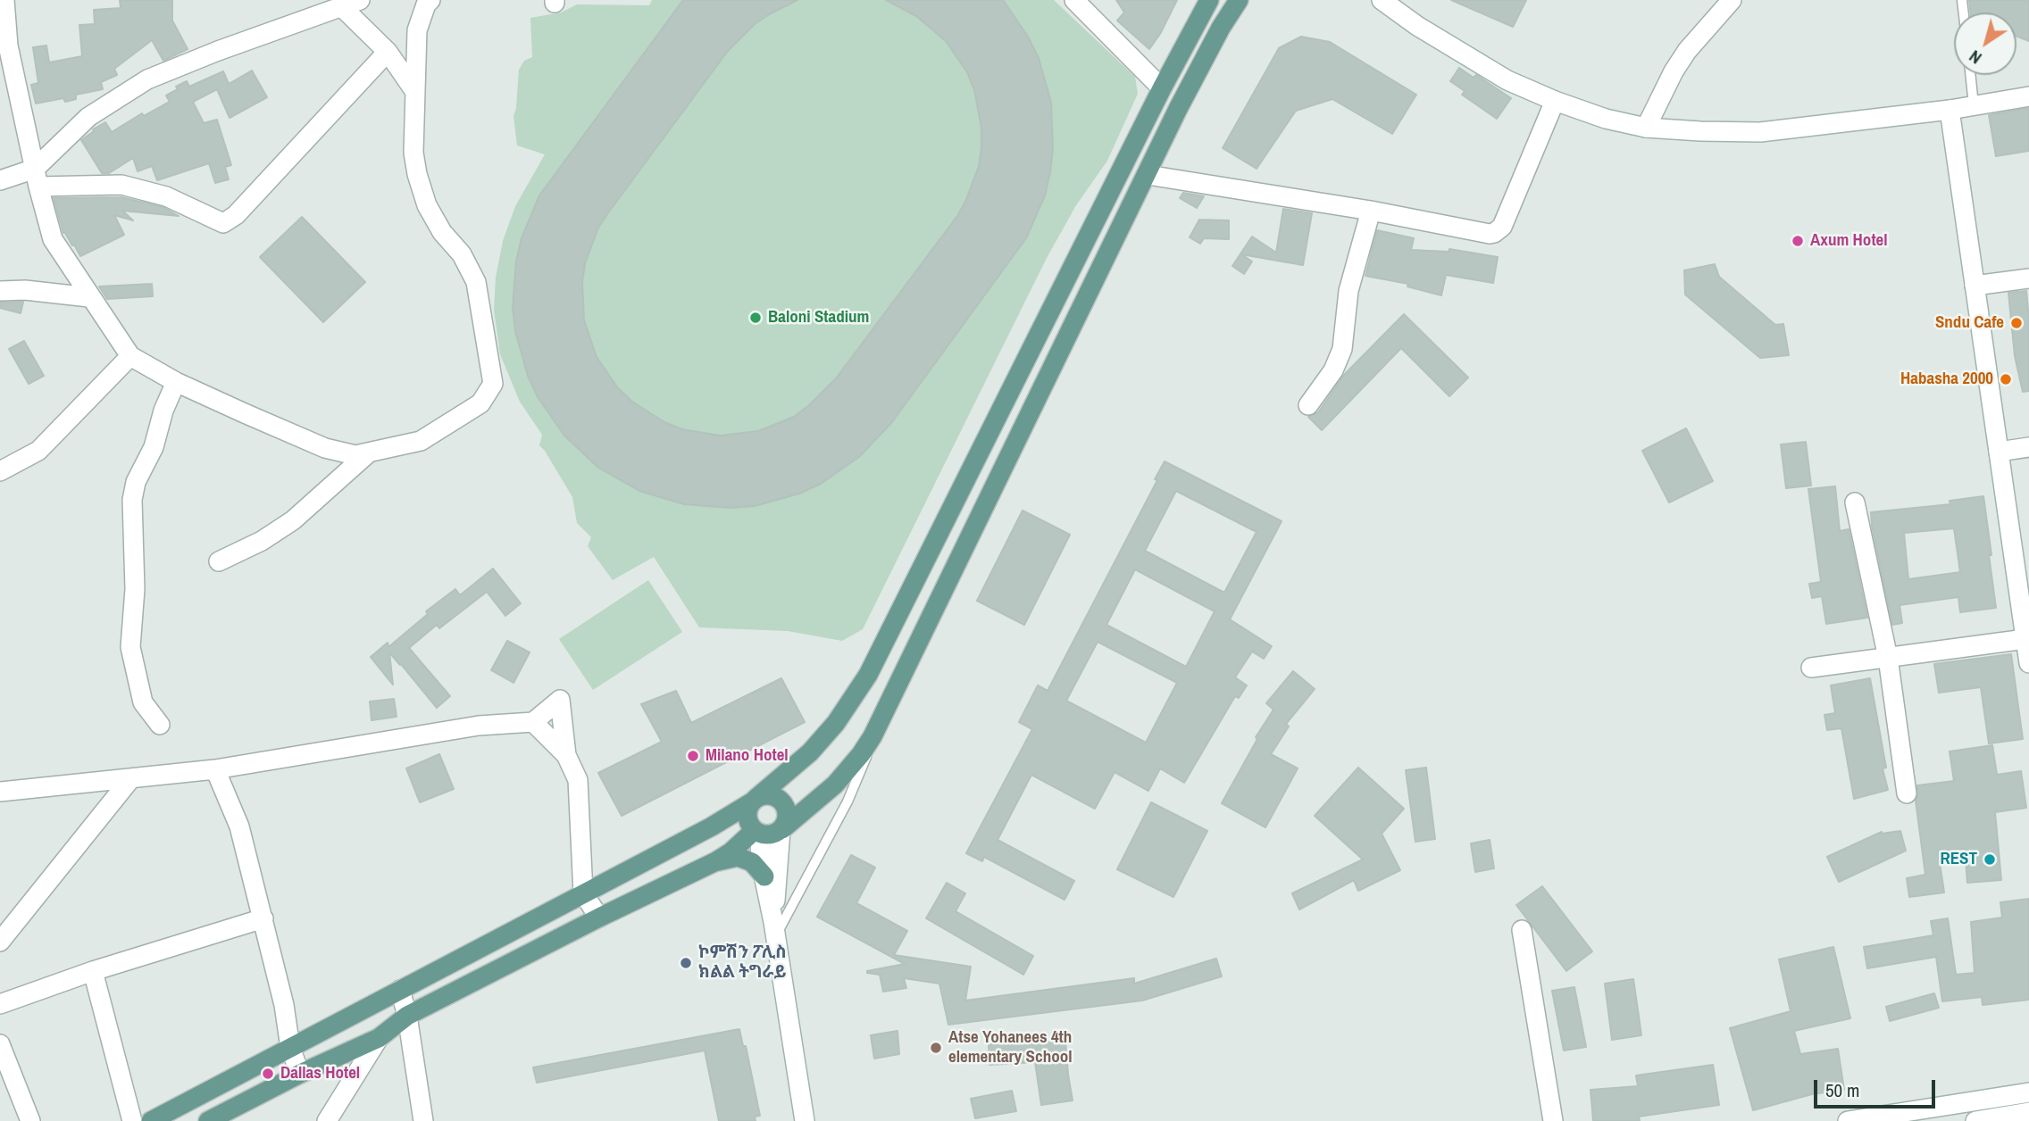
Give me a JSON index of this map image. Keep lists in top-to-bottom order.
{
  "places": [
    "Axum Hotel",
    "Baloni Stadium",
    "Sndu Cafe",
    "Habasha 2000",
    "Milano Hotel",
    "REST",
    "ኮምሽን ፖሊስ ክልል ትግራይ",
    "Atse Yohanees 4th elementary School",
    "Dallas Hotel"
  ],
  "scale_bar": "50 m",
  "north": "bottom left"
}
